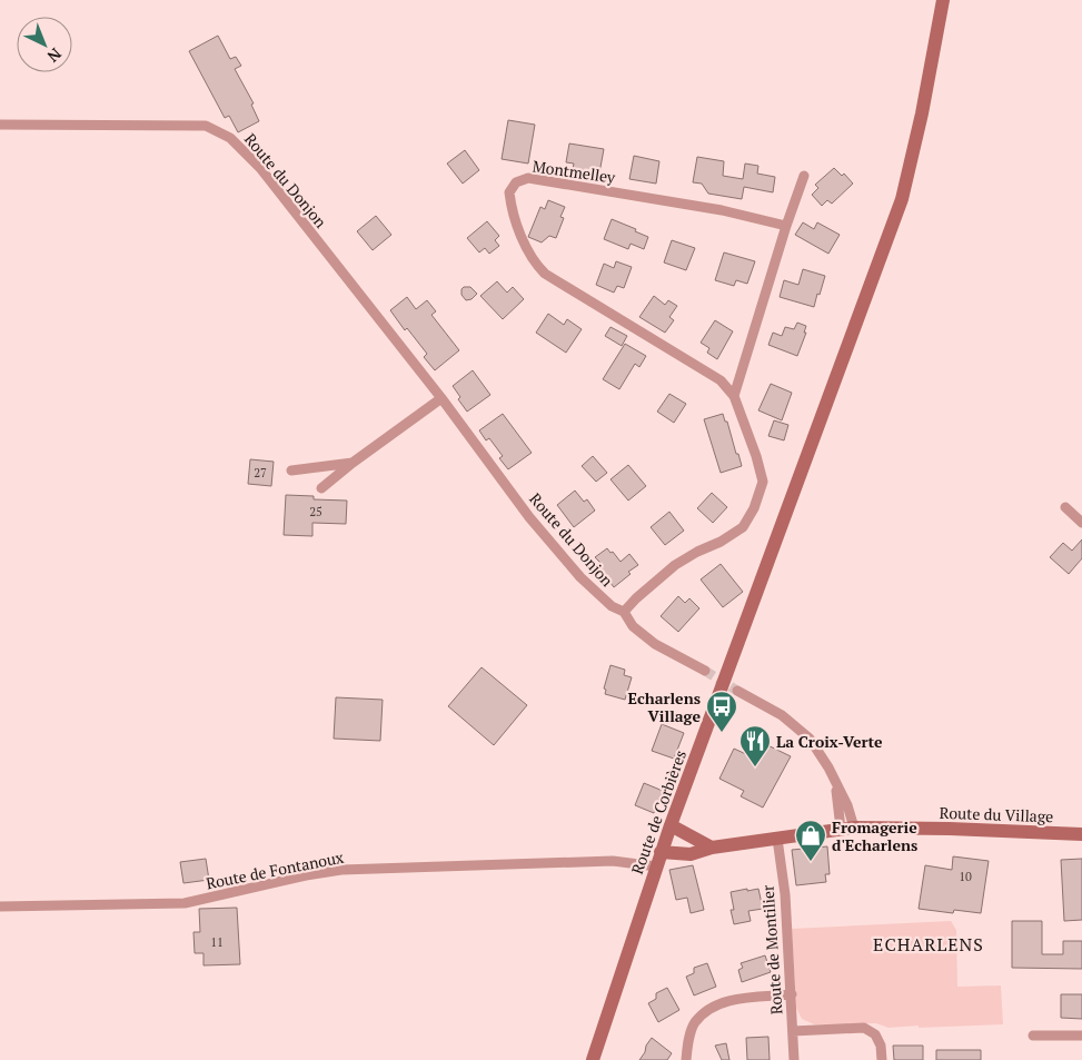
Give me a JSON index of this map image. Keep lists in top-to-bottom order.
{
  "streets": {
    "main road": ["Route de Corbières", "Route du Village"],
    "street": [
      "Montmelley",
      "Route du Donjon",
      "Route de Fontanoux",
      "Route de Montilier"
    ]
  },
  "crossings": [
    ["Montmelley", "Route du Donjon"],
    ["Route de Corbières", "Route du Village"],
    ["Route de Corbières", "Route de Fontanoux"],
    ["Route du Village", "Route de Montilier"]
  ],
  "districts": ["ECHARLENS"],
  "places": {
    "bus stop": ["Echarlens Village"],
    "restaurant": ["La Croix-Verte"],
    "shop": ["Fromagerie d'Echarlens"]
  },
  "house_numbers": [
    "27",
    "25",
    "10",
    "11"
  ],
  "north": "bottom right"
}
